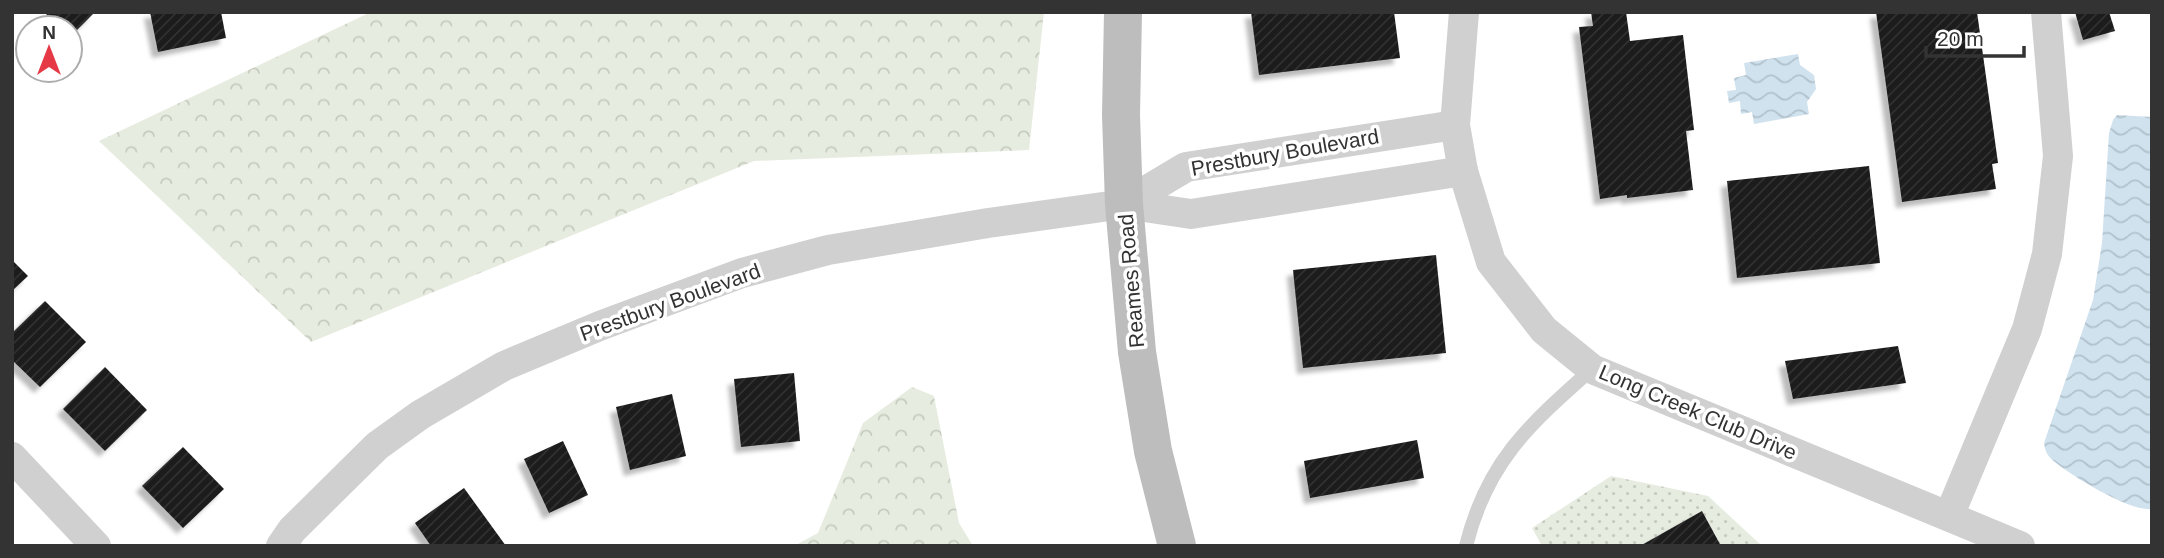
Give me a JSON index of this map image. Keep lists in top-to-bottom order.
{
  "streets": {
    "main road": ["Reames Road"],
    "street": ["Prestbury Boulevard", "Long Creek Club Drive"]
  },
  "crossings": [
    ["Prestbury Boulevard", "Reames Road"],
    ["Prestbury Boulevard", "Long Creek Club Drive"]
  ],
  "scale_bar": "20 m",
  "north": "top"
}
